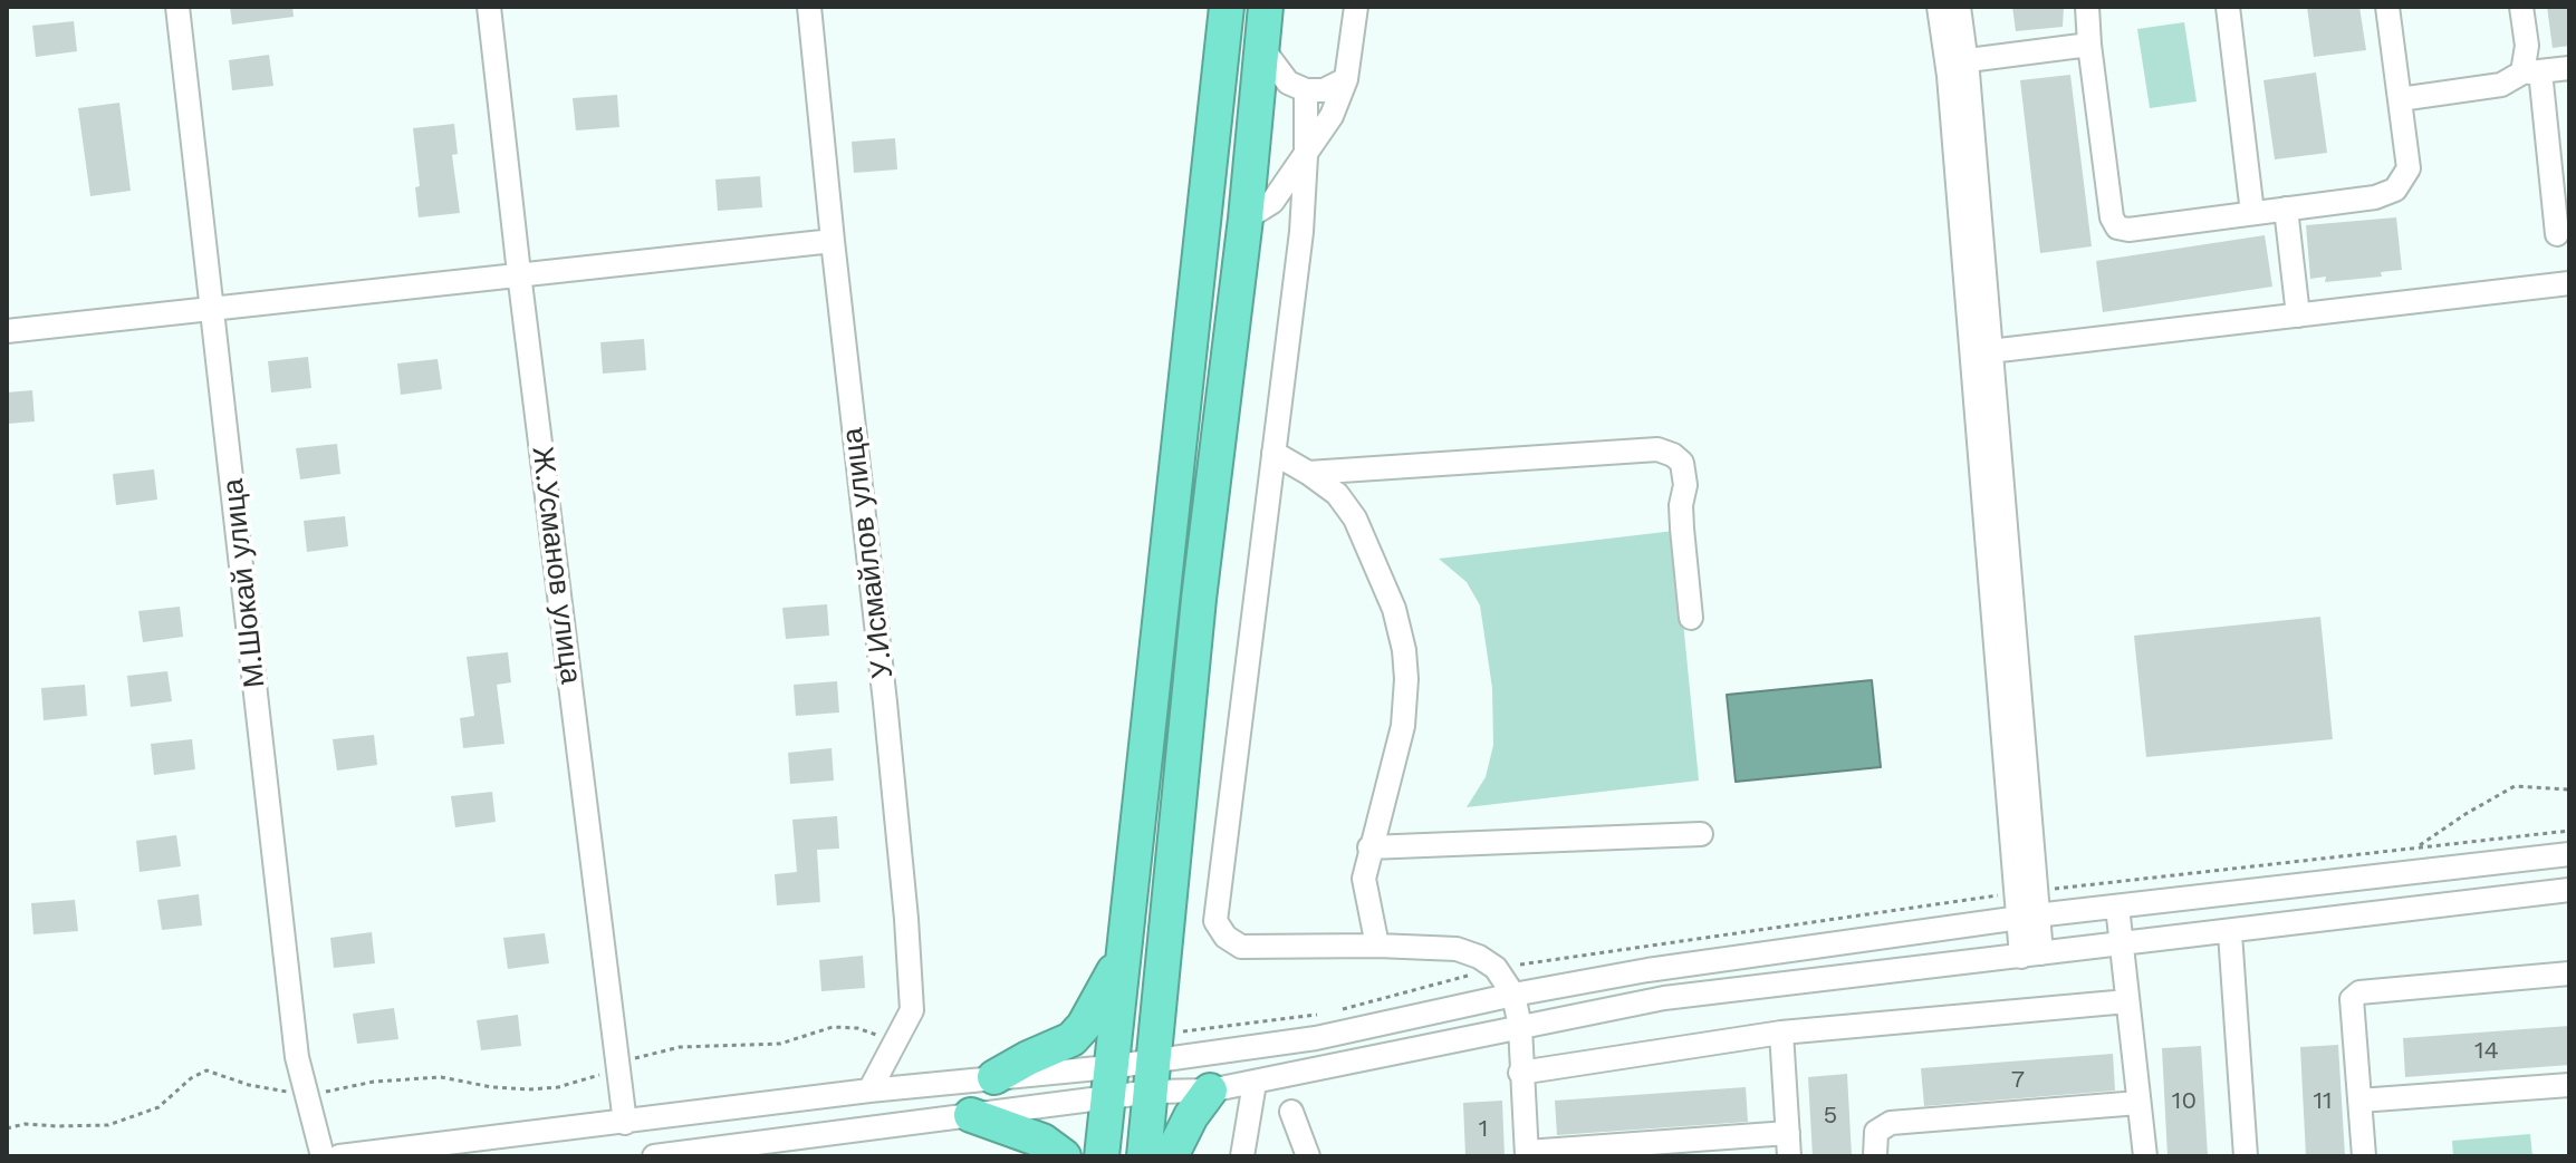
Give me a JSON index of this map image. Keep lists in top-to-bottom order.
{
  "streets": {
    "street": ["У.Исмайлов улица", "Ж.Усманов улица", "М.Шокай улица"]
  },
  "house_numbers": [
    "14",
    "7",
    "10",
    "11",
    "5",
    "1"
  ]
}
